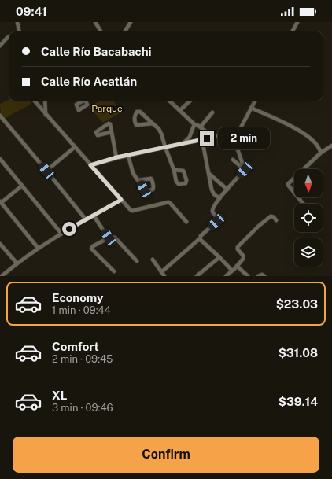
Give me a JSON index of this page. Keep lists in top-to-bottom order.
{
  "parks": ["Parque"],
  "north": "bottom",
  "page": {
    "status": "09:41",
    "banner": ["Calle Río Bacabachi", "Calle Río Acatlán"],
    "bubble": "2 min",
    "list": [
      {
        "name": "Economy",
        "note": "1 min · 09:44",
        "value": "$23.03"
      },
      {
        "name": "Comfort",
        "note": "2 min · 09:45",
        "value": "$31.08"
      },
      {
        "name": "XL",
        "note": "3 min · 09:46",
        "value": "$39.14"
      }
    ],
    "buttons": "Confirm"
  }
}
